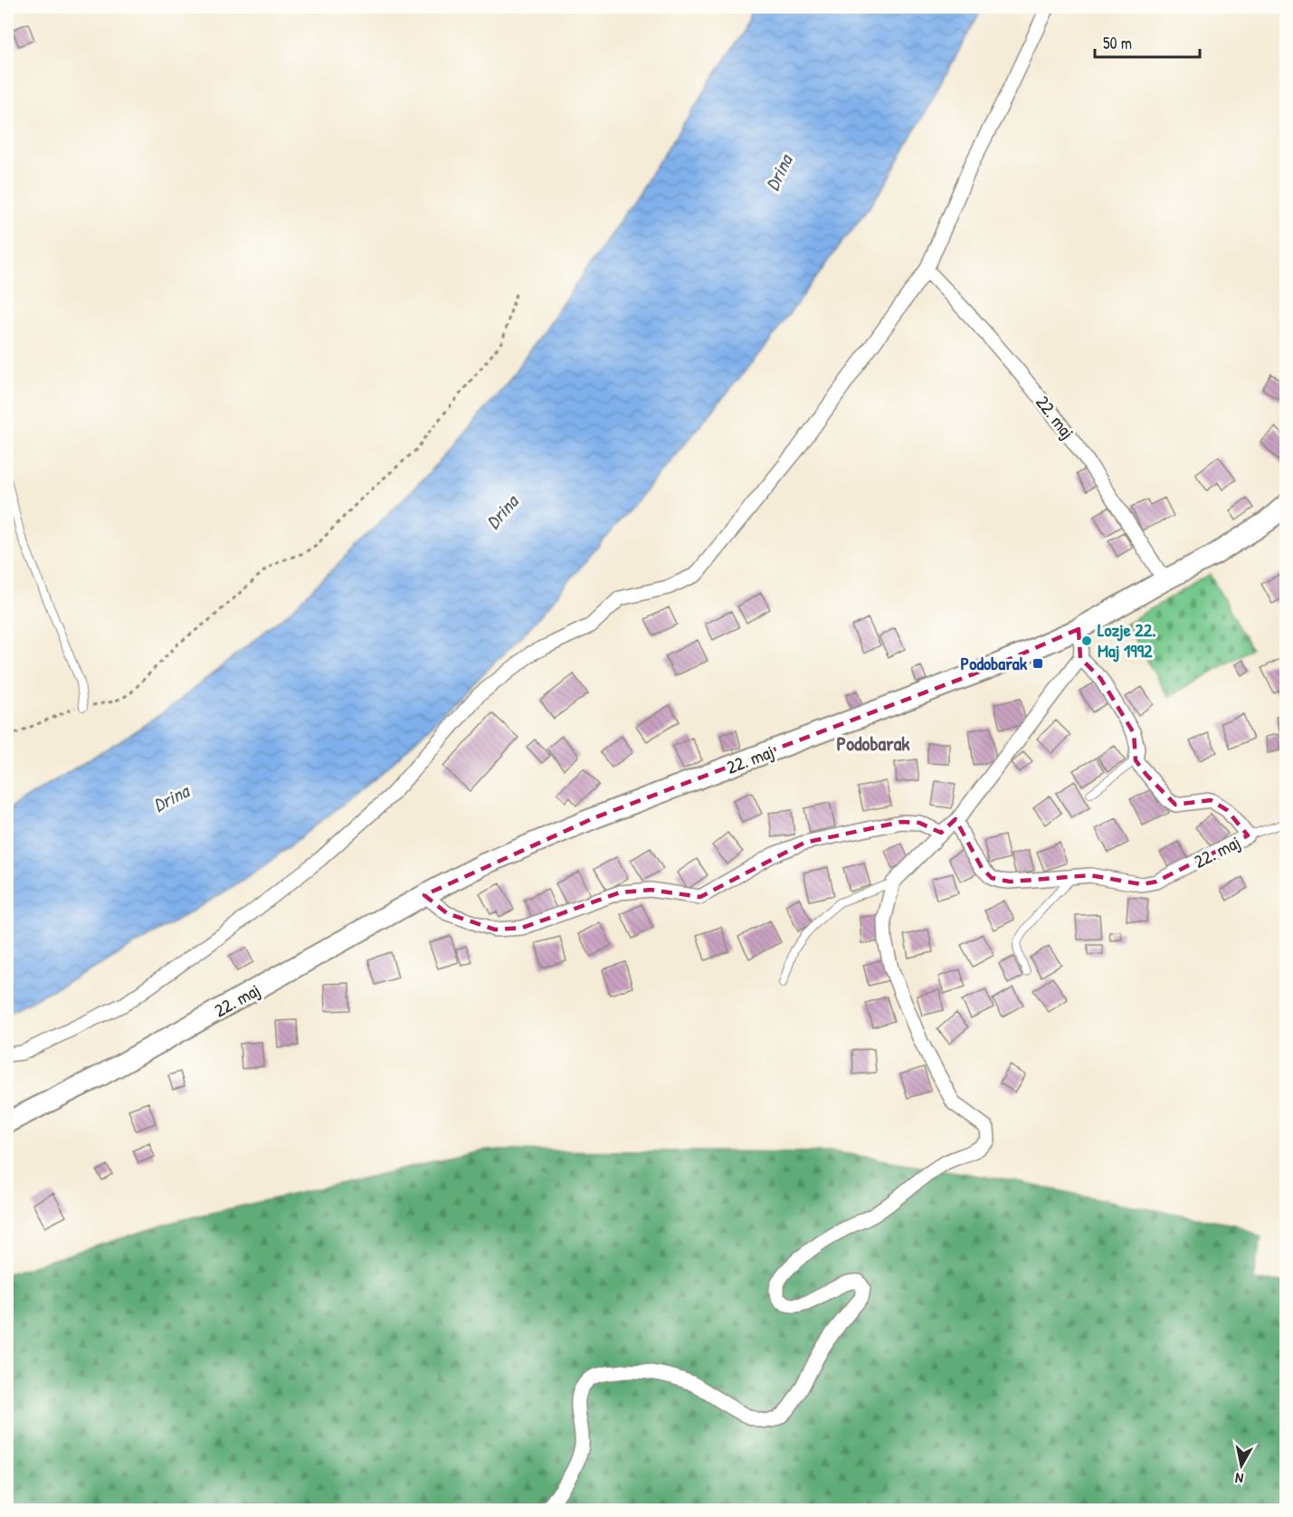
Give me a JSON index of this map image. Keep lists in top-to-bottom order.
{
  "streets": {
    "main road": ["22. maj"]
  },
  "districts": ["Podobarak"],
  "water": ["Drina"],
  "places": {
    "other": ["Lozje 22. Maj 1992"],
    "transit": ["Podobarak"]
  },
  "scale_bar": "50 m",
  "north": "bottom"
}
